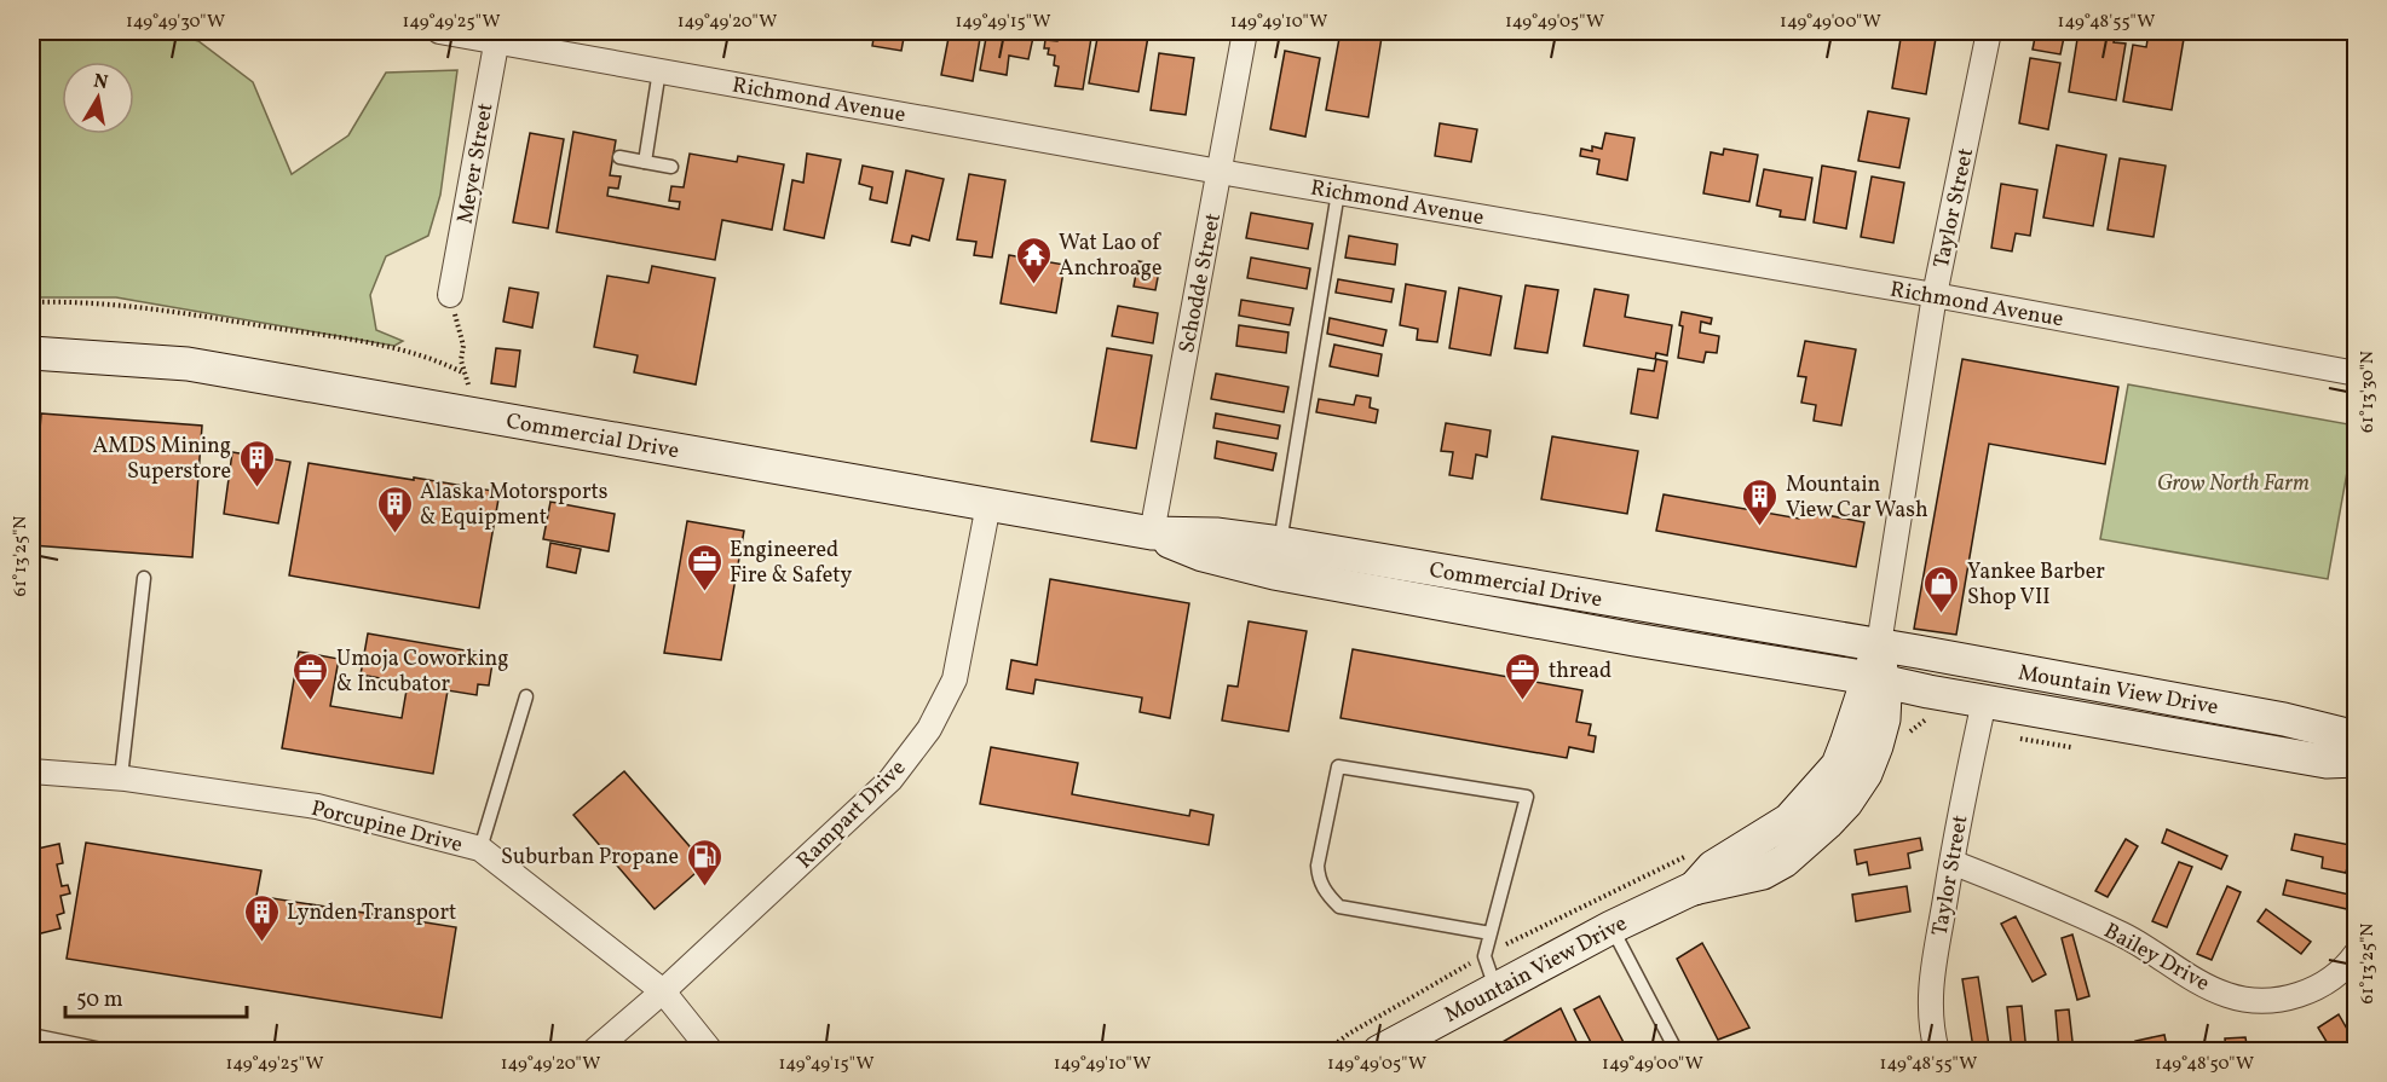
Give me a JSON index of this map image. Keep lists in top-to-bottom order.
{
  "streets": {
    "main road": ["Commercial Drive", "Mountain View Drive"],
    "street": [
      "Richmond Avenue",
      "Meyer Street",
      "Taylor Street",
      "Schodde Street",
      "Rampart Drive",
      "Porcupine Drive",
      "Bailey Drive"
    ]
  },
  "crossings": [
    ["Richmond Avenue", "Meyer Street"],
    ["Richmond Avenue", "Taylor Street"],
    ["Richmond Avenue", "Schodde Street"],
    ["Taylor Street", "Commercial Drive"],
    ["Taylor Street", "Mountain View Drive"],
    ["Taylor Street", "Bailey Drive"],
    ["Schodde Street", "Commercial Drive"],
    ["Commercial Drive", "Mountain View Drive"],
    ["Commercial Drive", "Rampart Drive"],
    ["Rampart Drive", "Porcupine Drive"]
  ],
  "parks": ["Grow North Farm"],
  "places": {
    "temple": ["Wat Lao of Anchroage"],
    "building": [
      "AMDS Mining Superstore",
      "Mountain View Car Wash",
      "Alaska Motorsports & Equipment",
      "Lynden Transport"
    ],
    "office": ["Engineered Fire & Safety", "Umoja Coworking & Incubator", "thread"],
    "shop": ["Yankee Barber Shop VII"],
    "fuel station": ["Suburban Propane"]
  },
  "scale_bar": "50 m",
  "north": "top",
  "coordinates": [
    "149°49'30\"W",
    "149°49'25\"W",
    "149°49'20\"W",
    "149°49'15\"W",
    "149°49'10\"W",
    "149°49'05\"W",
    "149°49'00\"W",
    "149°48'55\"W",
    "61°13'30\"N",
    "61°13'25\"N",
    "149°48'50\"W"
  ]
}
